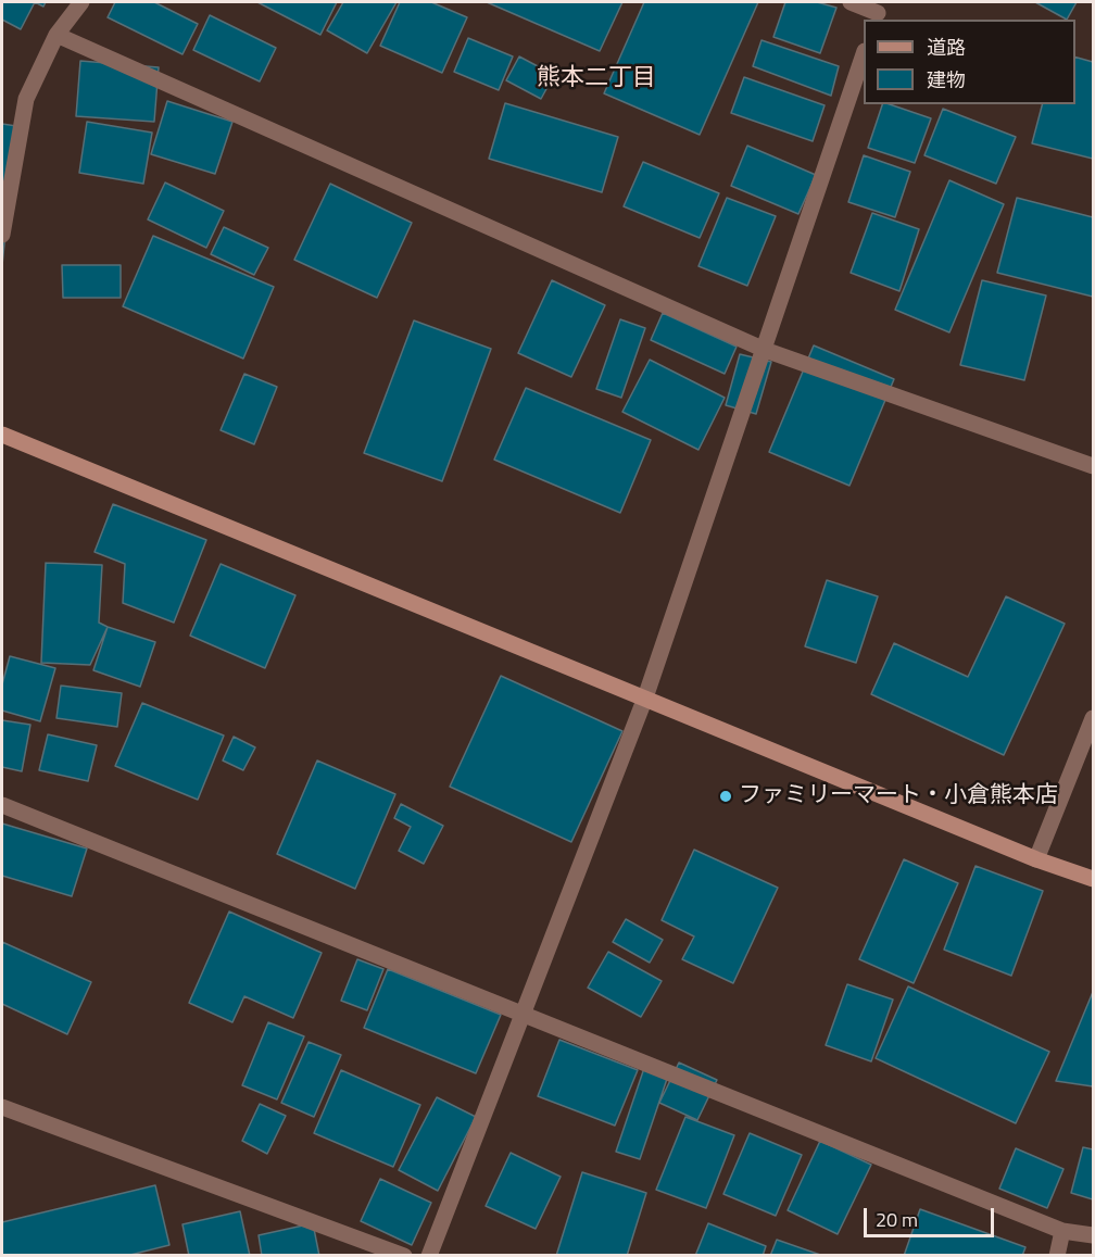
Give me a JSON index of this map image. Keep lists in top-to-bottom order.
{
  "districts": ["熊本二丁目"],
  "places": ["ファミリーマート・小倉熊本店"],
  "legend": ["道路", "建物"],
  "scale_bar": "20 m"
}
